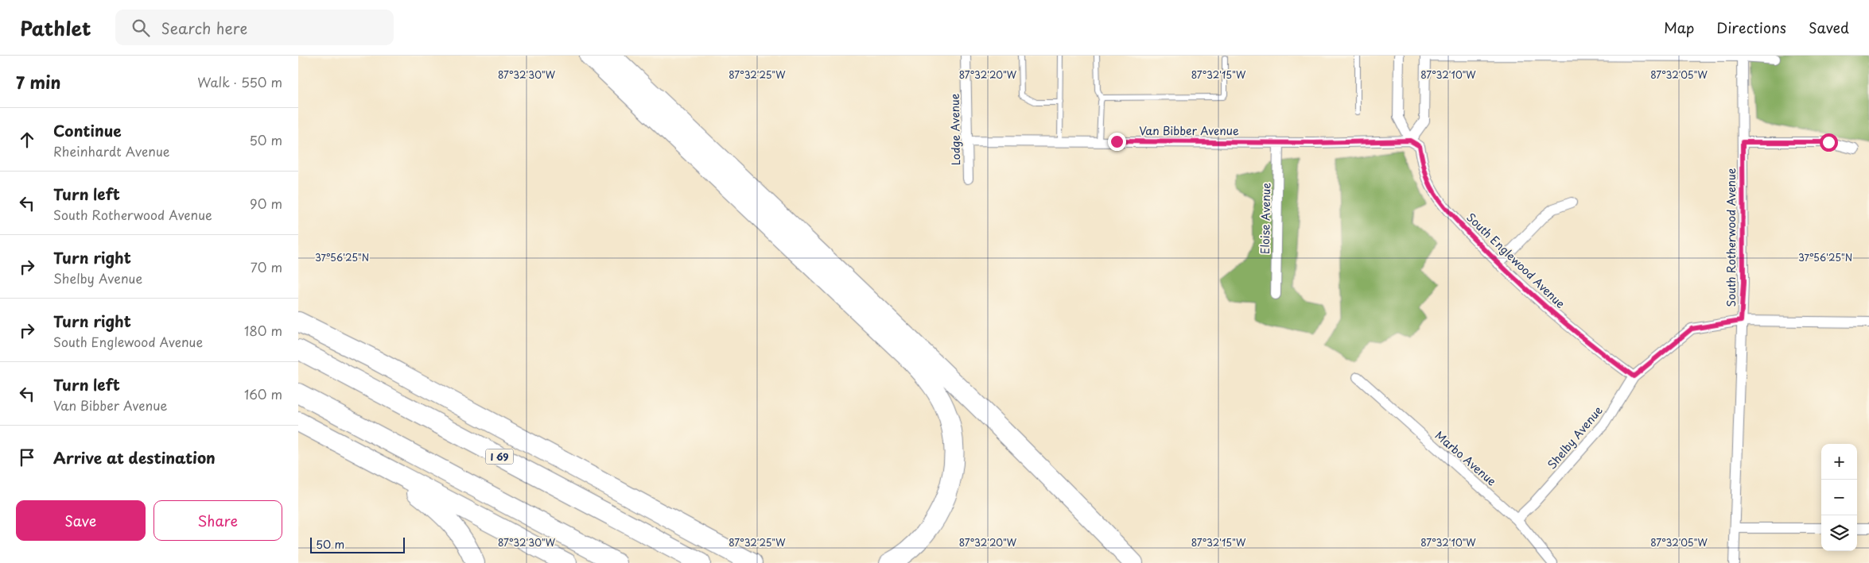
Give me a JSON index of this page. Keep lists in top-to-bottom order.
{
  "streets": {
    "highway": ["I 69"],
    "street": [
      "Lodge Avenue",
      "Van Bibber Avenue",
      "Eloise Avenue",
      "South Rotherwood Avenue",
      "South Englewood Avenue",
      "Shelby Avenue",
      "Marbo Avenue"
    ]
  },
  "crossings": [
    ["Lodge Avenue", "Van Bibber Avenue"],
    ["Van Bibber Avenue", "Eloise Avenue"],
    ["Van Bibber Avenue", "South Englewood Avenue"],
    ["South Rotherwood Avenue", "Shelby Avenue"],
    ["South Englewood Avenue", "Shelby Avenue"],
    ["Shelby Avenue", "Marbo Avenue"]
  ],
  "scale_bar": "50 m",
  "page": {
    "header": "Pathlet",
    "search": "Search here",
    "nav": ["Map", "Directions", "Saved"],
    "heading": ["7 min", "Walk · 550 m"],
    "list": [
      ["Continue", "Rheinhardt Avenue", "50 m"],
      ["Turn left", "South Rotherwood Avenue", "90 m"],
      ["Turn right", "Shelby Avenue", "70 m"],
      ["Turn right", "South Englewood Avenue", "180 m"],
      ["Turn left", "Van Bibber Avenue", "160 m"],
      "Arrive at destination"
    ],
    "map_buttons": ["+", "−"],
    "buttons": ["Save", "Share"],
    "scale": "50 m"
  },
  "coordinates": [
    "87°32'30\"W",
    "87°32'25\"W",
    "87°32'20\"W",
    "87°32'15\"W",
    "87°32'10\"W",
    "87°32'05\"W",
    "37°56'25\"N"
  ]
}
